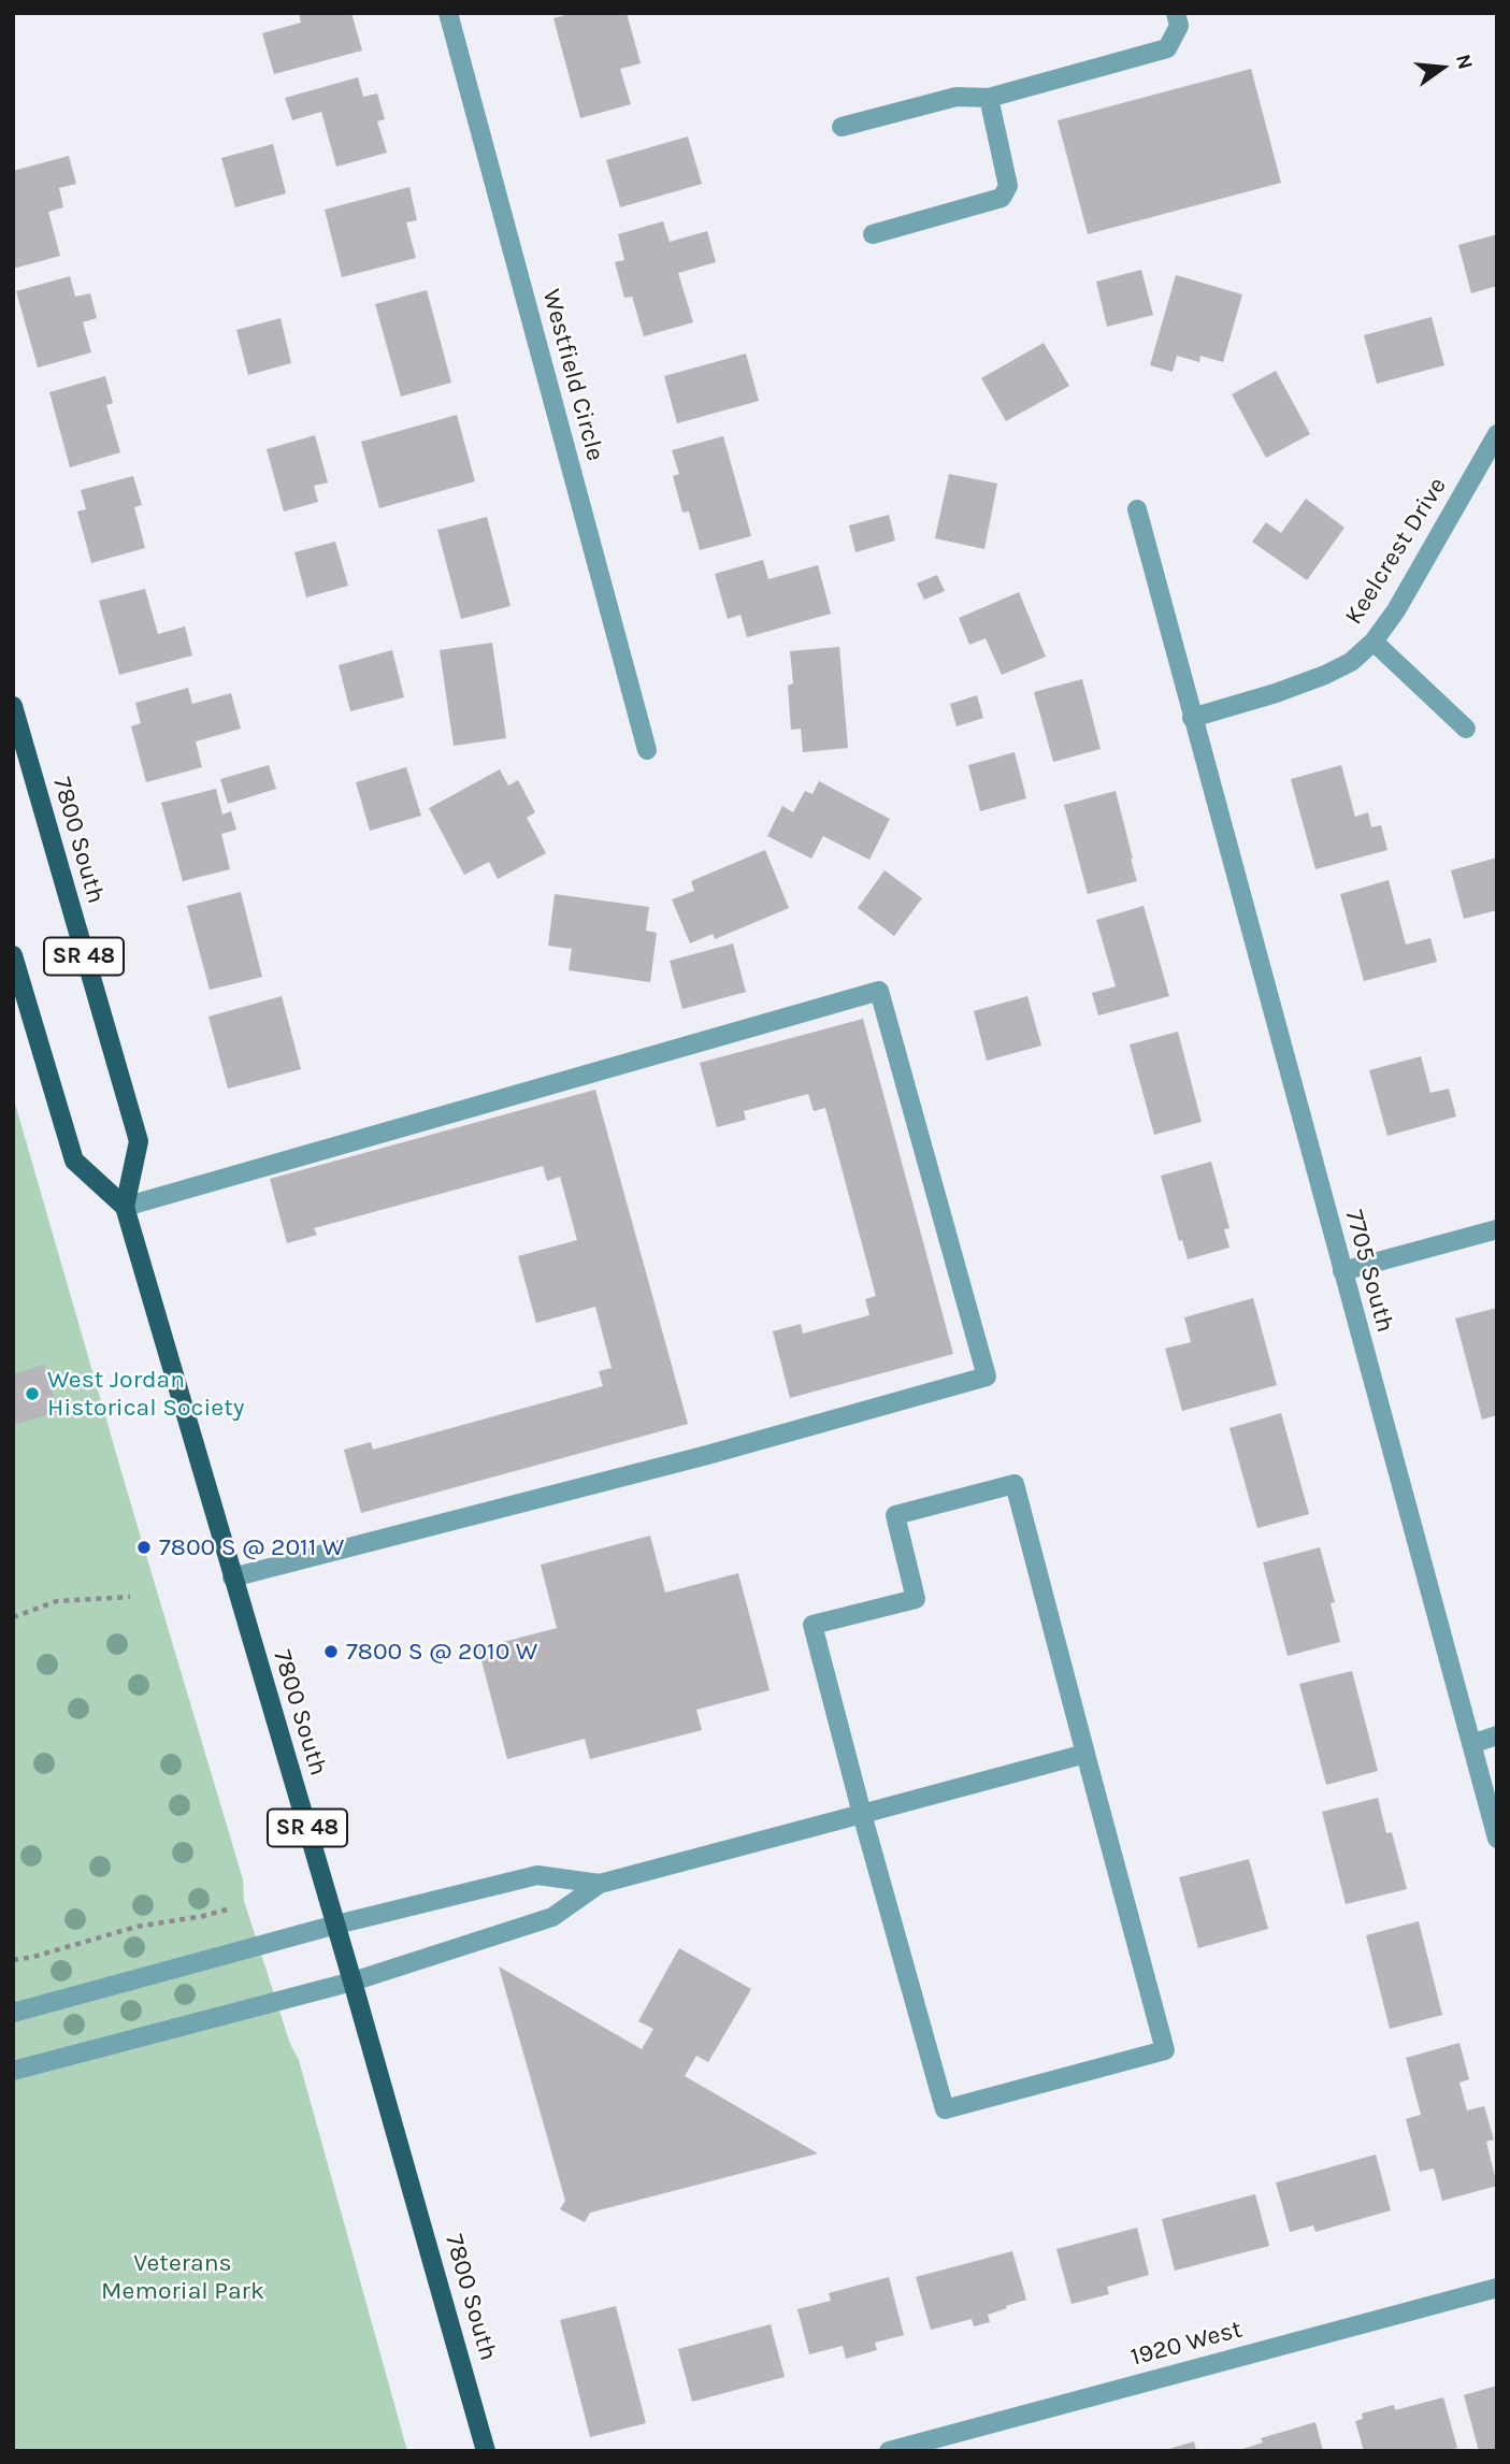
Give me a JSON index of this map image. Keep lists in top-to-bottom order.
{
  "streets": {
    "main road": ["7800 South", "SR 48"],
    "street": [
      "Westfield Circle",
      "Keelcrest Drive",
      "7705 South",
      "1920 West"
    ]
  },
  "crossings": [
    ["Keelcrest Drive", "7705 South"],
    ["7800 South", "SR 48"]
  ],
  "parks": ["Veterans Memorial Park"],
  "places": ["West Jordan Historical Society", "7800 S @ 2011 W", "7800 S @ 2010 W"],
  "north": "right"
}
